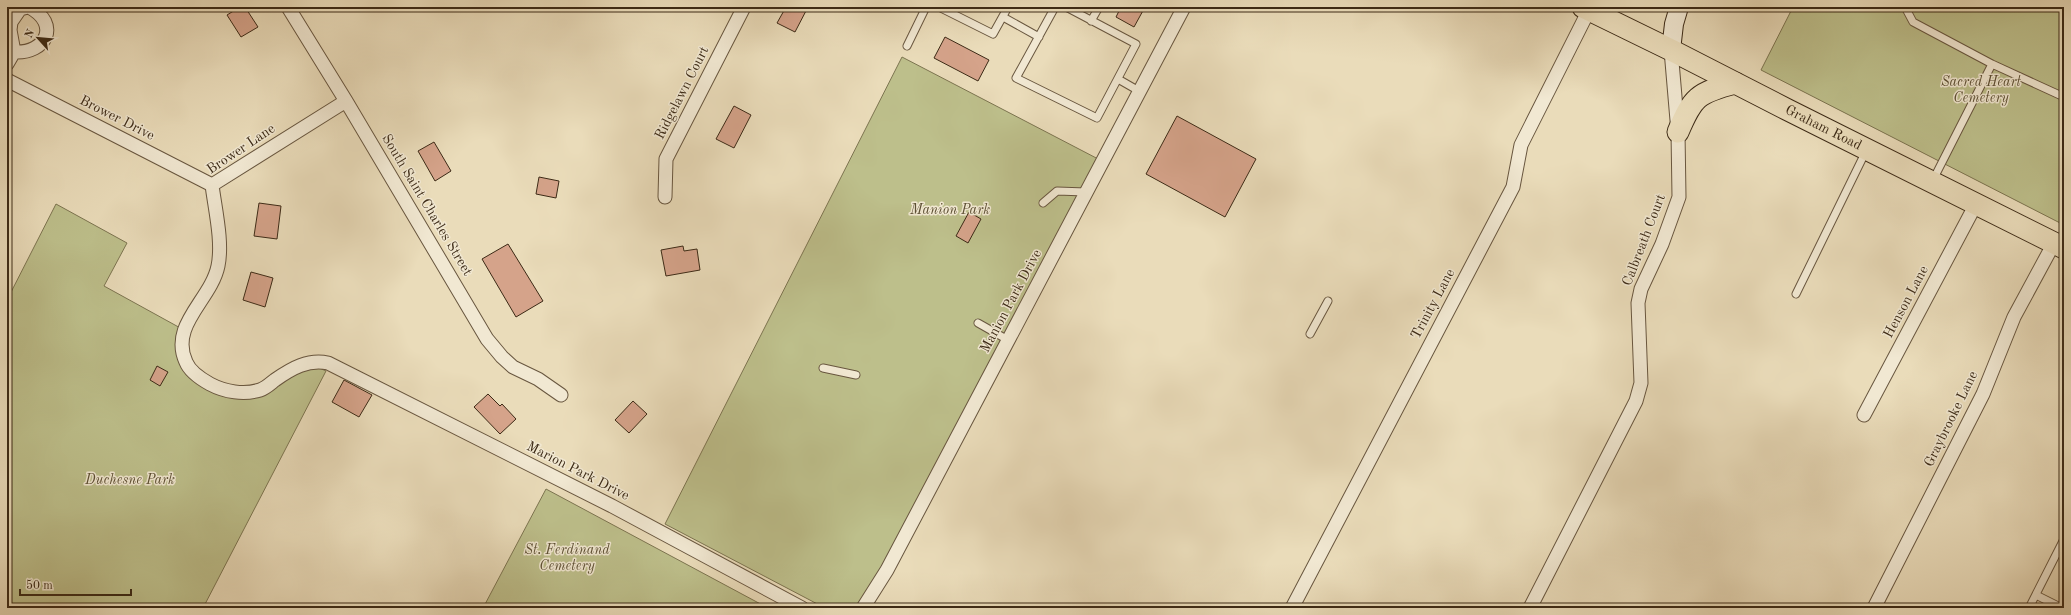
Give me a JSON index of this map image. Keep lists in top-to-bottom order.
{
  "streets": {
    "main road": ["Graham Road"],
    "street": [
      "Ridgelawn Court",
      "Brower Drive",
      "Brower Lane",
      "South Saint Charles Street",
      "Calbreath Court",
      "Manion Park Drive",
      "Henson Lane",
      "Trinity Lane",
      "Graybrooke Lane",
      "Marion Park Drive"
    ]
  },
  "crossings": [
    ["Brower Drive", "Brower Lane"],
    ["Graham Road", "Calbreath Court"],
    ["Graham Road", "Henson Lane"],
    ["Graham Road", "Trinity Lane"],
    ["Graham Road", "Graybrooke Lane"],
    ["Brower Lane", "South Saint Charles Street"],
    ["Brower Lane", "Marion Park Drive"]
  ],
  "parks": [
    "Sacred Heart Cemetery",
    "Manion Park",
    "Duchesne Park",
    "St. Ferdinand Cemetery"
  ],
  "scale_bar": "50 m",
  "north": "top left"
}
